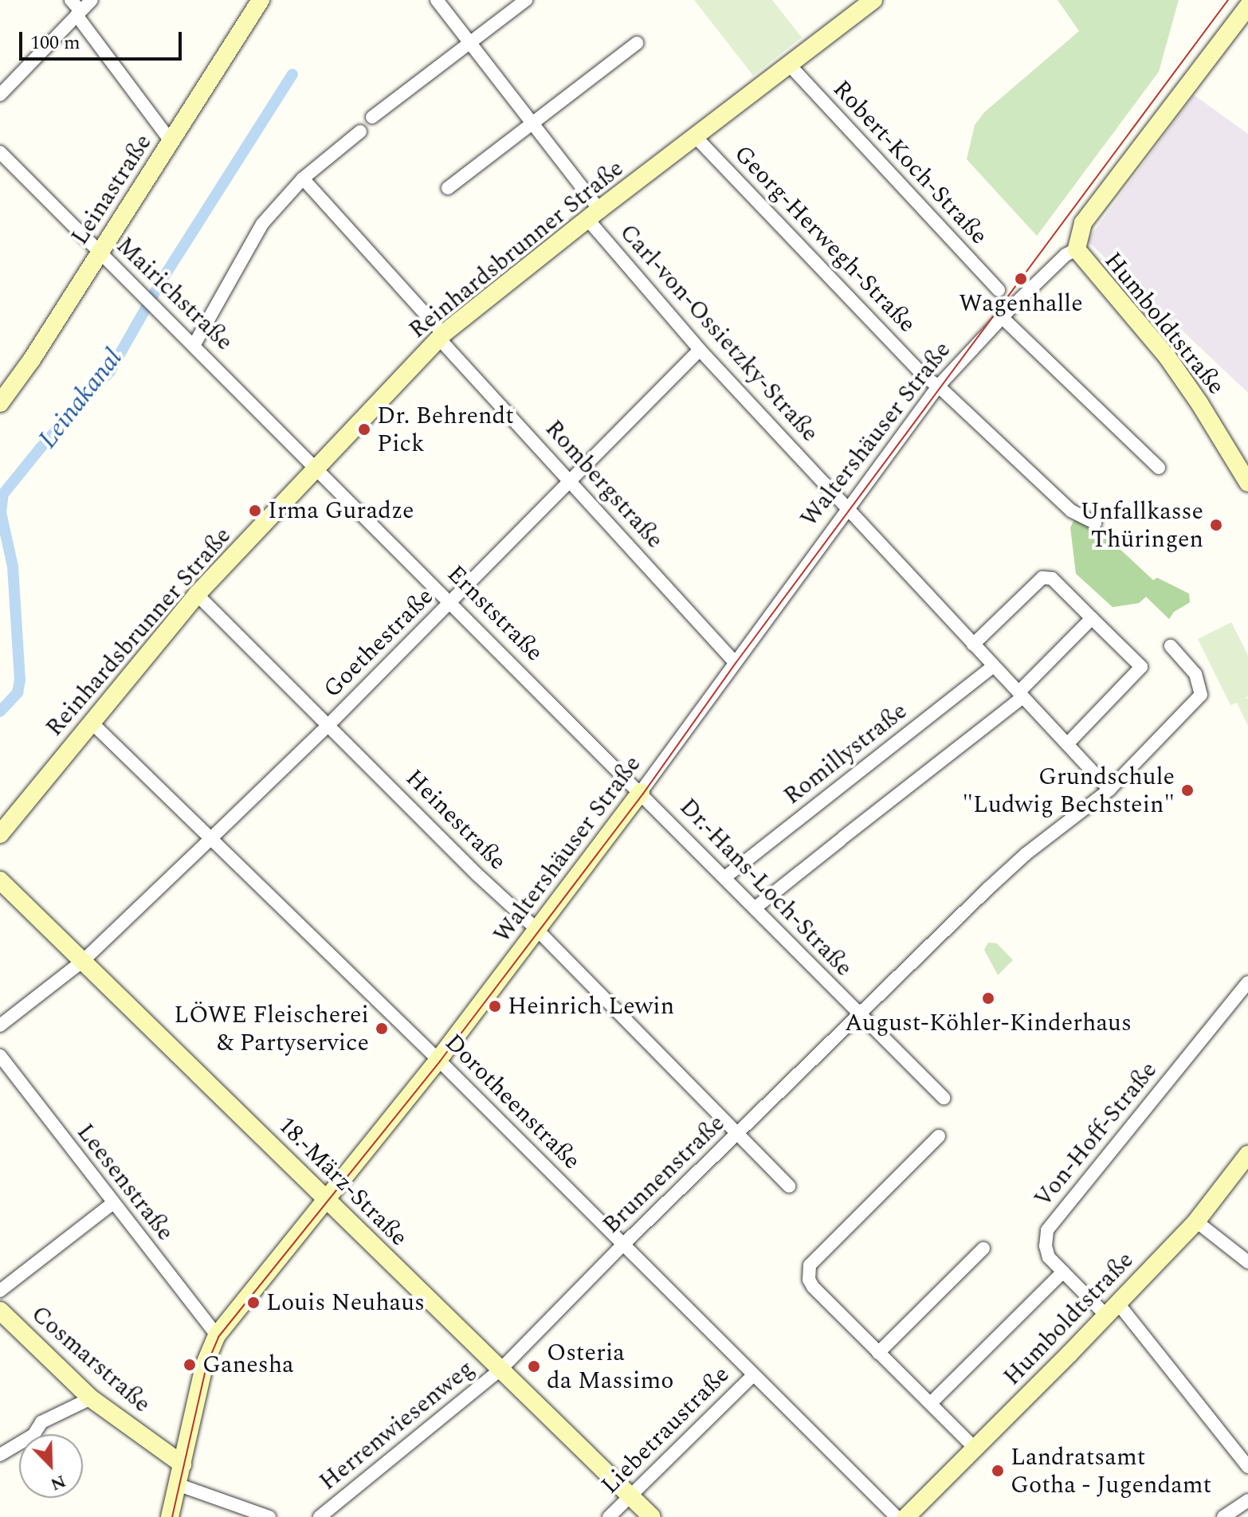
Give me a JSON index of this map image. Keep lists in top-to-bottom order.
{
  "streets": {
    "street": [
      "Robert-Koch-Straße",
      "Leinastraße",
      "Georg-Herwegh-Straße",
      "Reinhardsbrunner Straße",
      "Mairichstraße",
      "Humboldtstraße",
      "Carl-von-Ossietzky-Straße",
      "Waltershäuser Straße",
      "Rombergstraße",
      "Ernststraße",
      "Goethestraße",
      "Romillystraße",
      "Heinestraße",
      "Dr.-Hans-Loch-Straße",
      "Dorotheenstraße",
      "Von-Hoff-Straße",
      "Brunnenstraße",
      "18.-März-Straße",
      "Leesenstraße",
      "Cosmarstraße",
      "Herrenwiesenweg",
      "Liebetraustraße"
    ]
  },
  "crossings": [
    ["Robert-Koch-Straße", "Reinhardsbrunner Straße"],
    ["Leinastraße", "Mairichstraße"],
    ["Georg-Herwegh-Straße", "Reinhardsbrunner Straße"],
    ["Georg-Herwegh-Straße", "Waltershäuser Straße"],
    ["Reinhardsbrunner Straße", "Mairichstraße"],
    ["Reinhardsbrunner Straße", "Carl-von-Ossietzky-Straße"],
    ["Reinhardsbrunner Straße", "Rombergstraße"],
    ["Reinhardsbrunner Straße", "Ernststraße"],
    ["Reinhardsbrunner Straße", "Heinestraße"],
    ["Reinhardsbrunner Straße", "Dorotheenstraße"],
    ["Mairichstraße", "Ernststraße"],
    ["Humboldtstraße", "Waltershäuser Straße"],
    ["Humboldtstraße", "Von-Hoff-Straße"],
    ["Carl-von-Ossietzky-Straße", "Waltershäuser Straße"],
    ["Carl-von-Ossietzky-Straße", "Goethestraße"],
    ["Carl-von-Ossietzky-Straße", "Romillystraße"],
    ["Carl-von-Ossietzky-Straße", "Brunnenstraße"],
    ["Waltershäuser Straße", "Rombergstraße"],
    ["Waltershäuser Straße", "Ernststraße"],
    ["Waltershäuser Straße", "Heinestraße"],
    ["Waltershäuser Straße", "Dr.-Hans-Loch-Straße"],
    ["Waltershäuser Straße", "Dorotheenstraße"],
    ["Waltershäuser Straße", "18.-März-Straße"],
    ["Waltershäuser Straße", "Leesenstraße"],
    ["Waltershäuser Straße", "Cosmarstraße"],
    ["Rombergstraße", "Goethestraße"],
    ["Ernststraße", "Goethestraße"],
    ["Ernststraße", "Dr.-Hans-Loch-Straße"],
    ["Goethestraße", "Heinestraße"],
    ["Goethestraße", "Dorotheenstraße"],
    ["Goethestraße", "18.-März-Straße"],
    ["Romillystraße", "Dr.-Hans-Loch-Straße"],
    ["Heinestraße", "Brunnenstraße"],
    ["Dr.-Hans-Loch-Straße", "Brunnenstraße"],
    ["Dorotheenstraße", "Brunnenstraße"],
    ["Dorotheenstraße", "Liebetraustraße"],
    ["Brunnenstraße", "18.-März-Straße"],
    ["Brunnenstraße", "Herrenwiesenweg"],
    ["18.-März-Straße", "Herrenwiesenweg"],
    ["18.-März-Straße", "Liebetraustraße"]
  ],
  "water": ["Leinakanal"],
  "places": [
    "Wagenhalle",
    "Dr. Behrendt Pick",
    "Irma Guradze",
    "Unfallkasse Thüringen",
    "Grundschule \"Ludwig Bechstein\"",
    "August-Köhler-Kinderhaus",
    "Heinrich Lewin",
    "LÖWE Fleischerei & Partyservice",
    "Louis Neuhaus",
    "Ganesha",
    "Osteria da Massimo",
    "Landratsamt Gotha - Jugendamt"
  ],
  "scale_bar": "100 m",
  "north": "bottom right"
}
